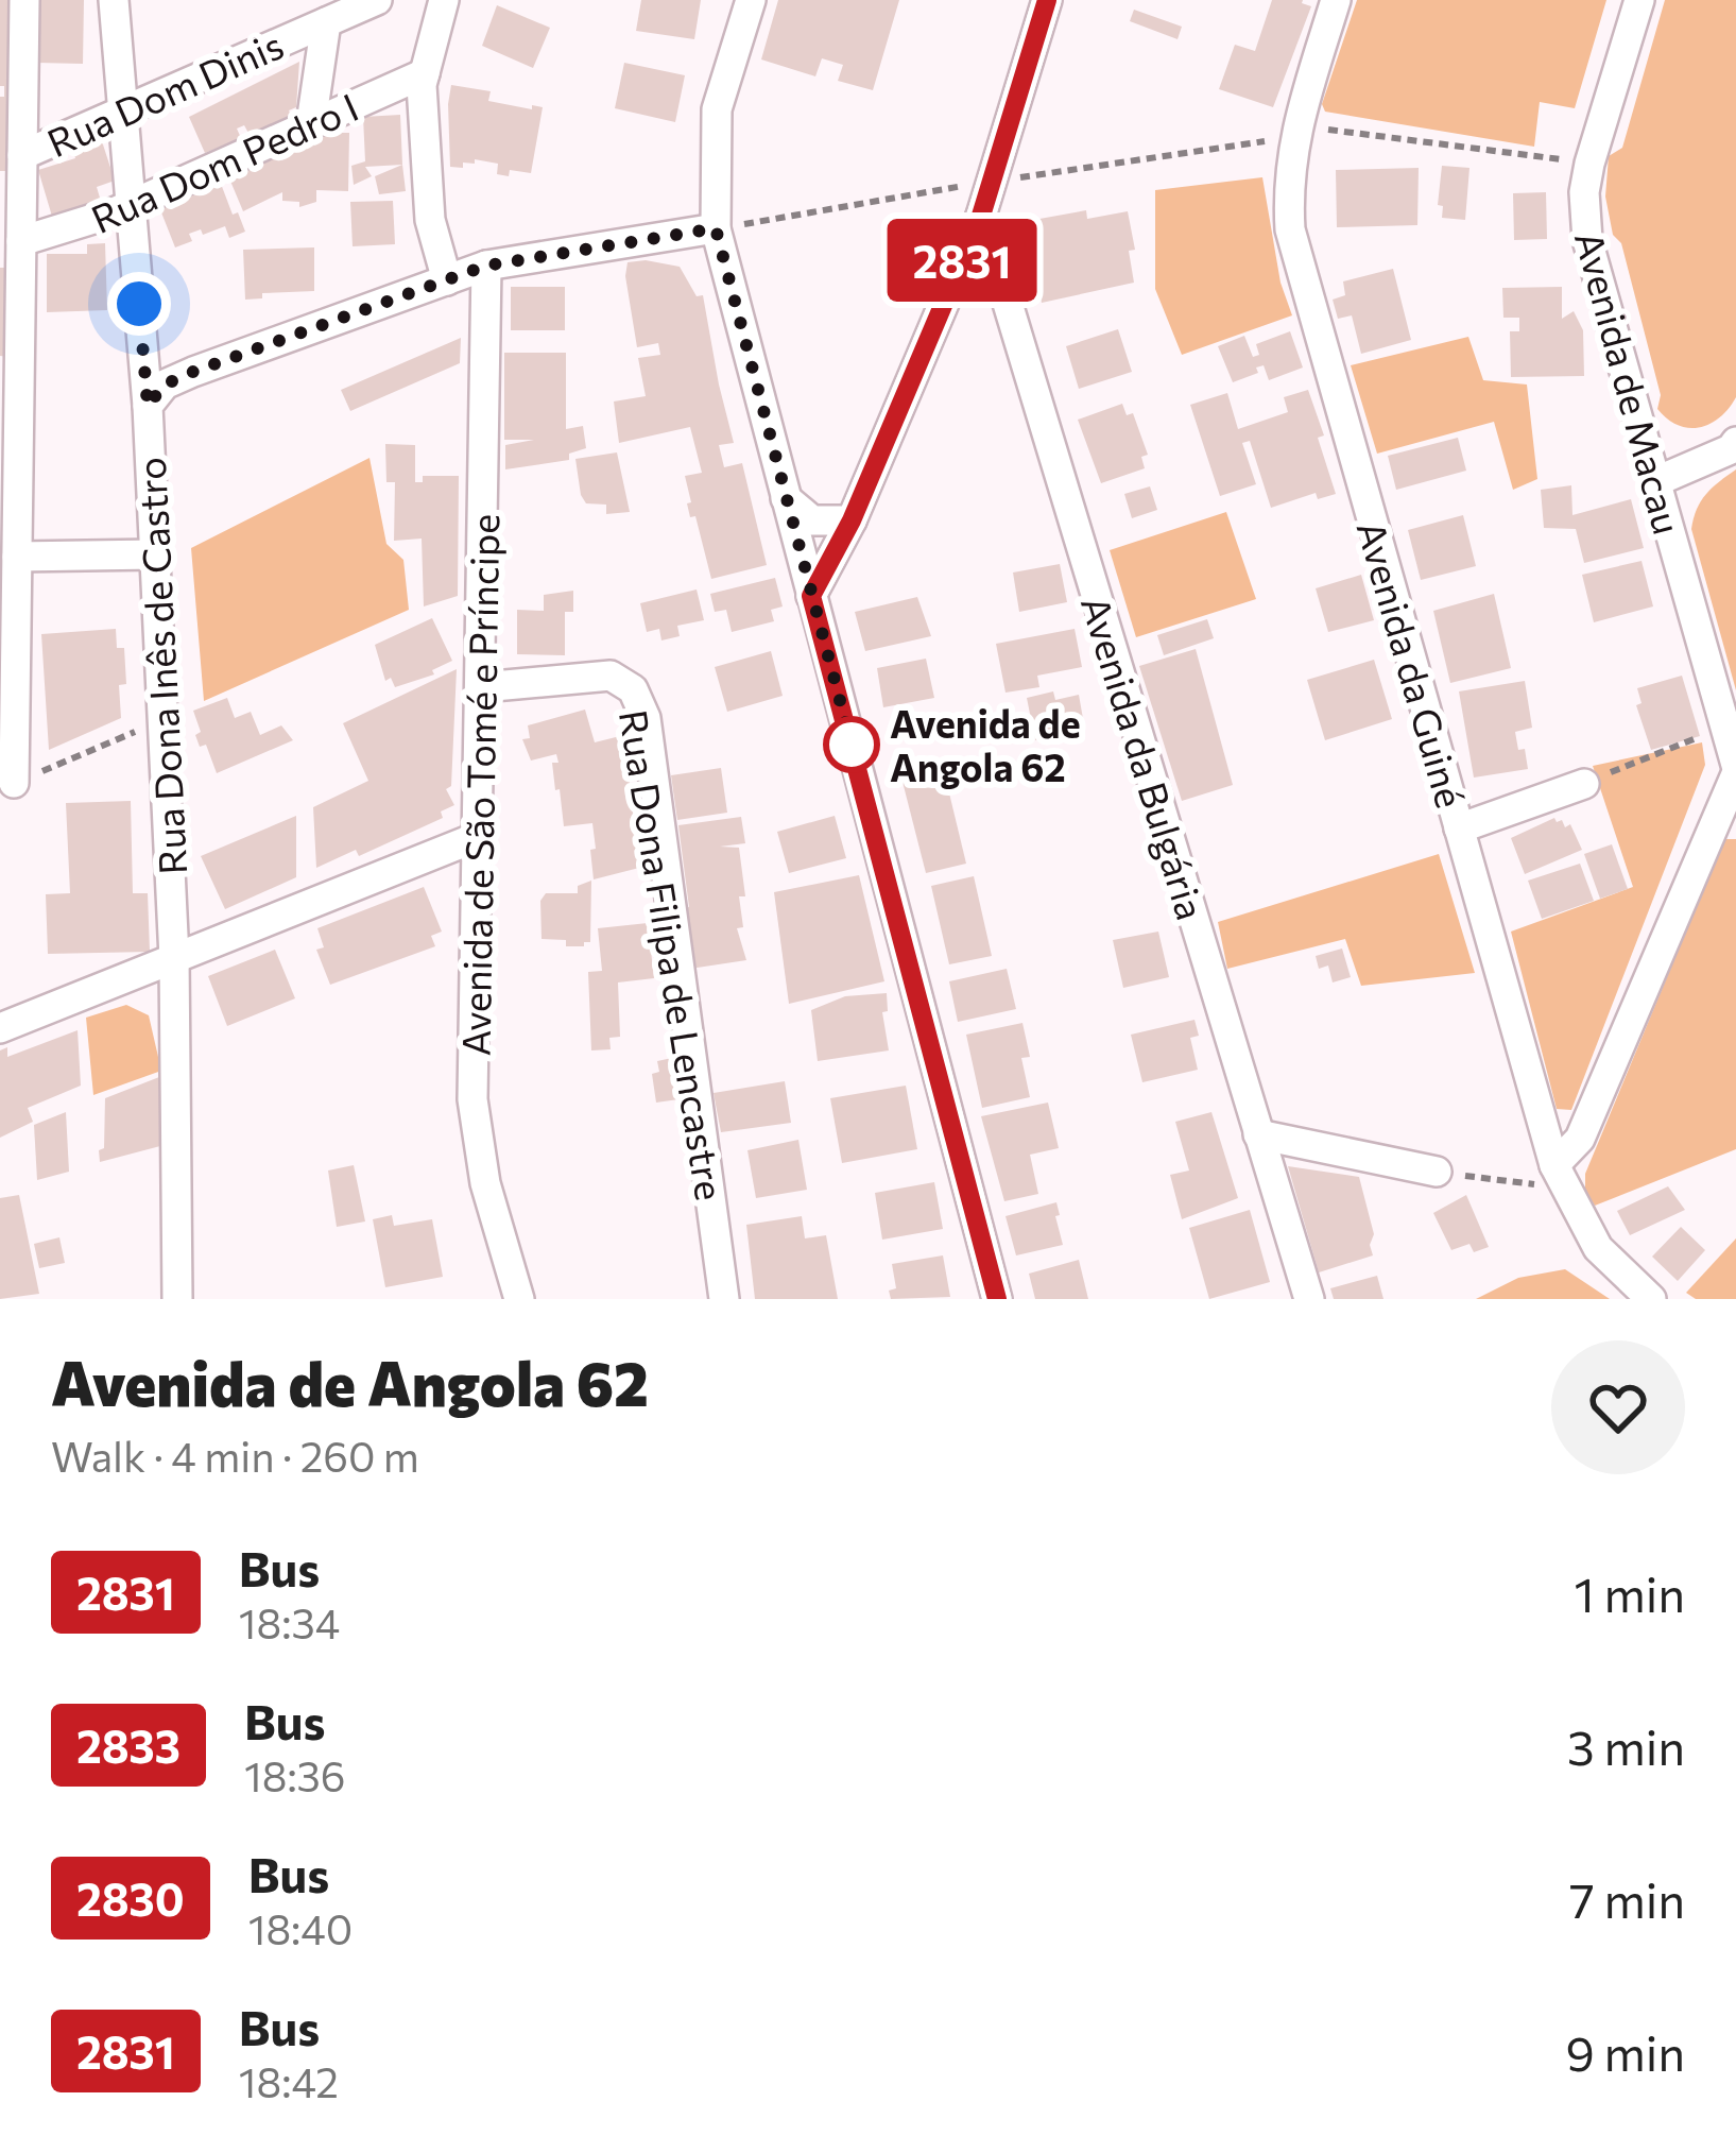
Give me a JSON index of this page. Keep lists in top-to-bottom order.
{
  "streets": {
    "street": [
      "Rua Dom Dinis",
      "Rua Dom Pedro I",
      "Avenida de Macau",
      "Avenida da Guiné",
      "Rua Dona Inês de Castro",
      "Avenida da Bulgária",
      "Avenida de São Tomé e Príncipe",
      "Rua Dona Filipa de Lencastre"
    ]
  },
  "crossings": [
    ["Rua Dona Inês de Castro", "Avenida de São Tomé e Príncipe"],
    ["Avenida de São Tomé e Príncipe", "Rua Dona Filipa de Lencastre"]
  ],
  "places": ["Avenida de Angola 62"],
  "lines": ["bus line 2831"],
  "page": {
    "on_map": "2831",
    "heading": ["Avenida de Angola 62", "Walk · 4 min · 260 m"],
    "list": [
      {
        "mark": "2831",
        "name": "Bus",
        "note": "18:34",
        "value": "1 min"
      },
      {
        "mark": "2833",
        "name": "Bus",
        "note": "18:36",
        "value": "3 min"
      },
      {
        "mark": "2830",
        "name": "Bus",
        "note": "18:40",
        "value": "7 min"
      },
      {
        "mark": "2831",
        "name": "Bus",
        "note": "18:42",
        "value": "9 min"
      }
    ]
  }
}
